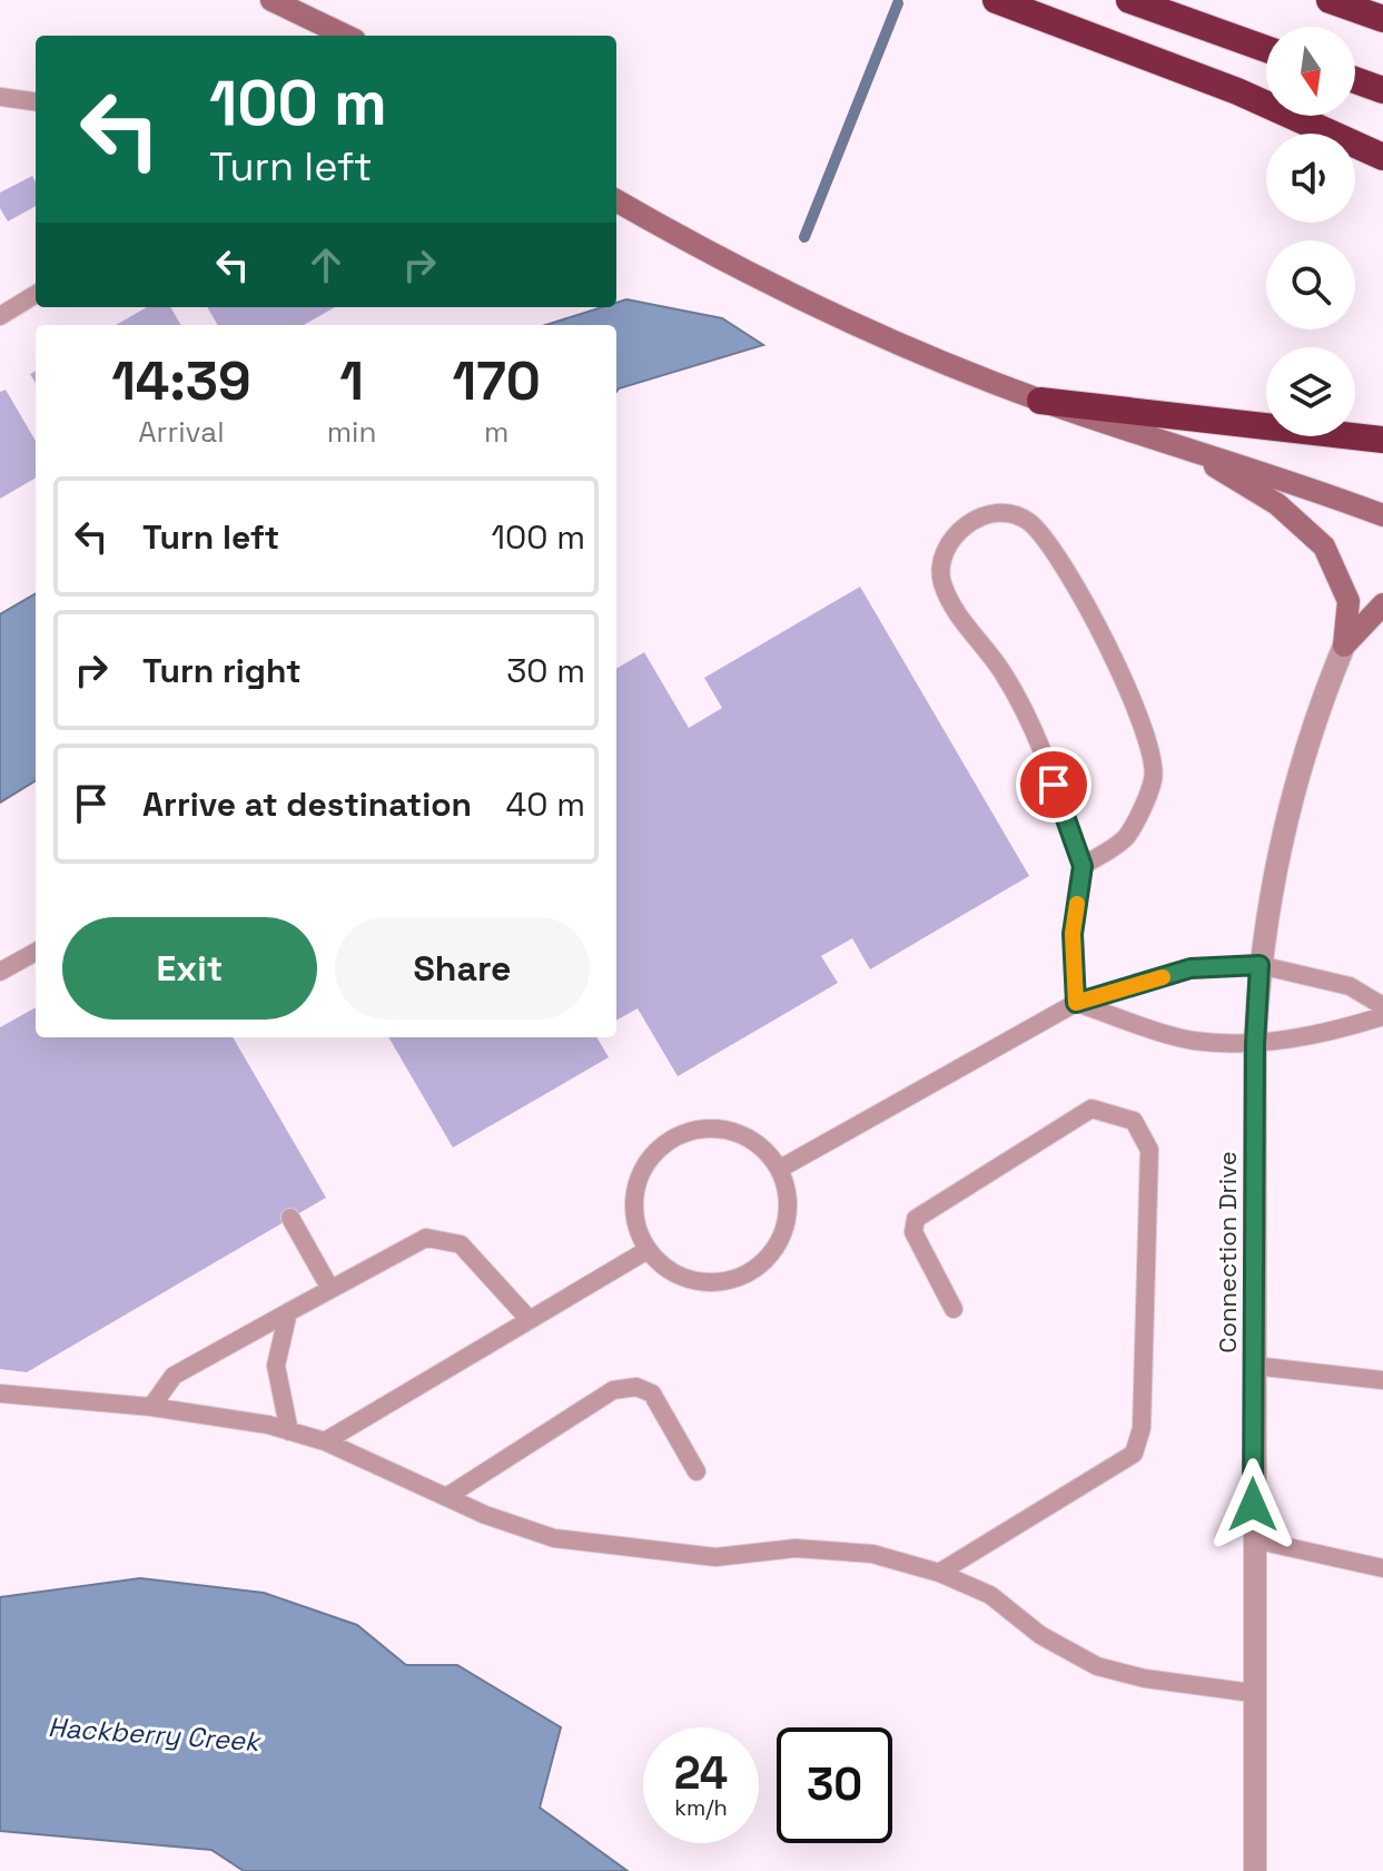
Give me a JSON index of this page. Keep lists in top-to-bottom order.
{
  "streets": {
    "street": ["Connection Drive"]
  },
  "water": ["Hackberry Creek"],
  "north": "bottom",
  "page": {
    "turn": ["100 m", "Turn left"],
    "eta": [
      "14:39",
      "Arrival",
      "1",
      "min",
      "170",
      "m"
    ],
    "list": [
      {
        "name": "Turn left",
        "value": "100 m"
      },
      {
        "name": "Turn right",
        "value": "30 m"
      },
      {
        "name": "Arrive at destination",
        "value": "40 m"
      }
    ],
    "buttons": ["Exit", "Share"],
    "speed": "24 km/h",
    "limit": "30"
  }
}
